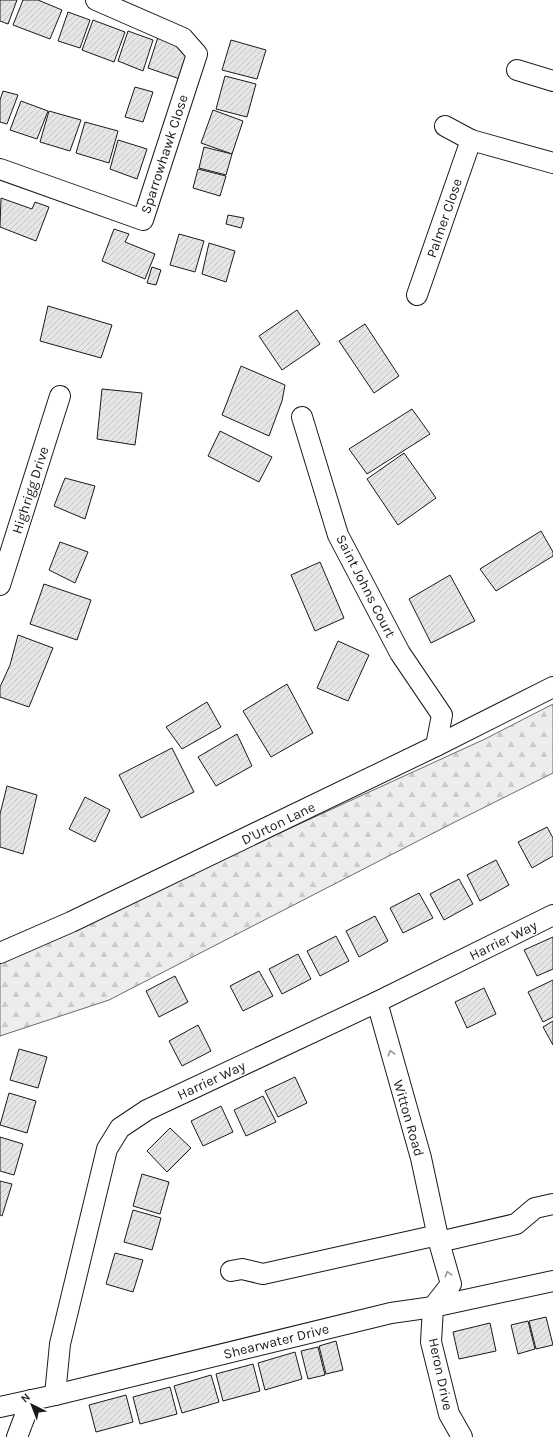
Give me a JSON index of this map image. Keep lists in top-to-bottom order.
{
  "streets": {
    "street": [
      "Sparrowhawk Close",
      "Palmer Close",
      "Highrigg Drive",
      "Saint Johns Court",
      "D'Urton Lane",
      "Harrier Way",
      "Witton Road",
      "Shearwater Drive",
      "Heron Drive"
    ]
  },
  "crossings": [
    ["Saint Johns Court", "D'Urton Lane"],
    ["Harrier Way", "Witton Road"],
    ["Harrier Way", "Shearwater Drive"],
    ["Witton Road", "Shearwater Drive"],
    ["Witton Road", "Heron Drive"],
    ["Shearwater Drive", "Heron Drive"]
  ],
  "one_way": ["Witton Road"],
  "north": "top left"
}
